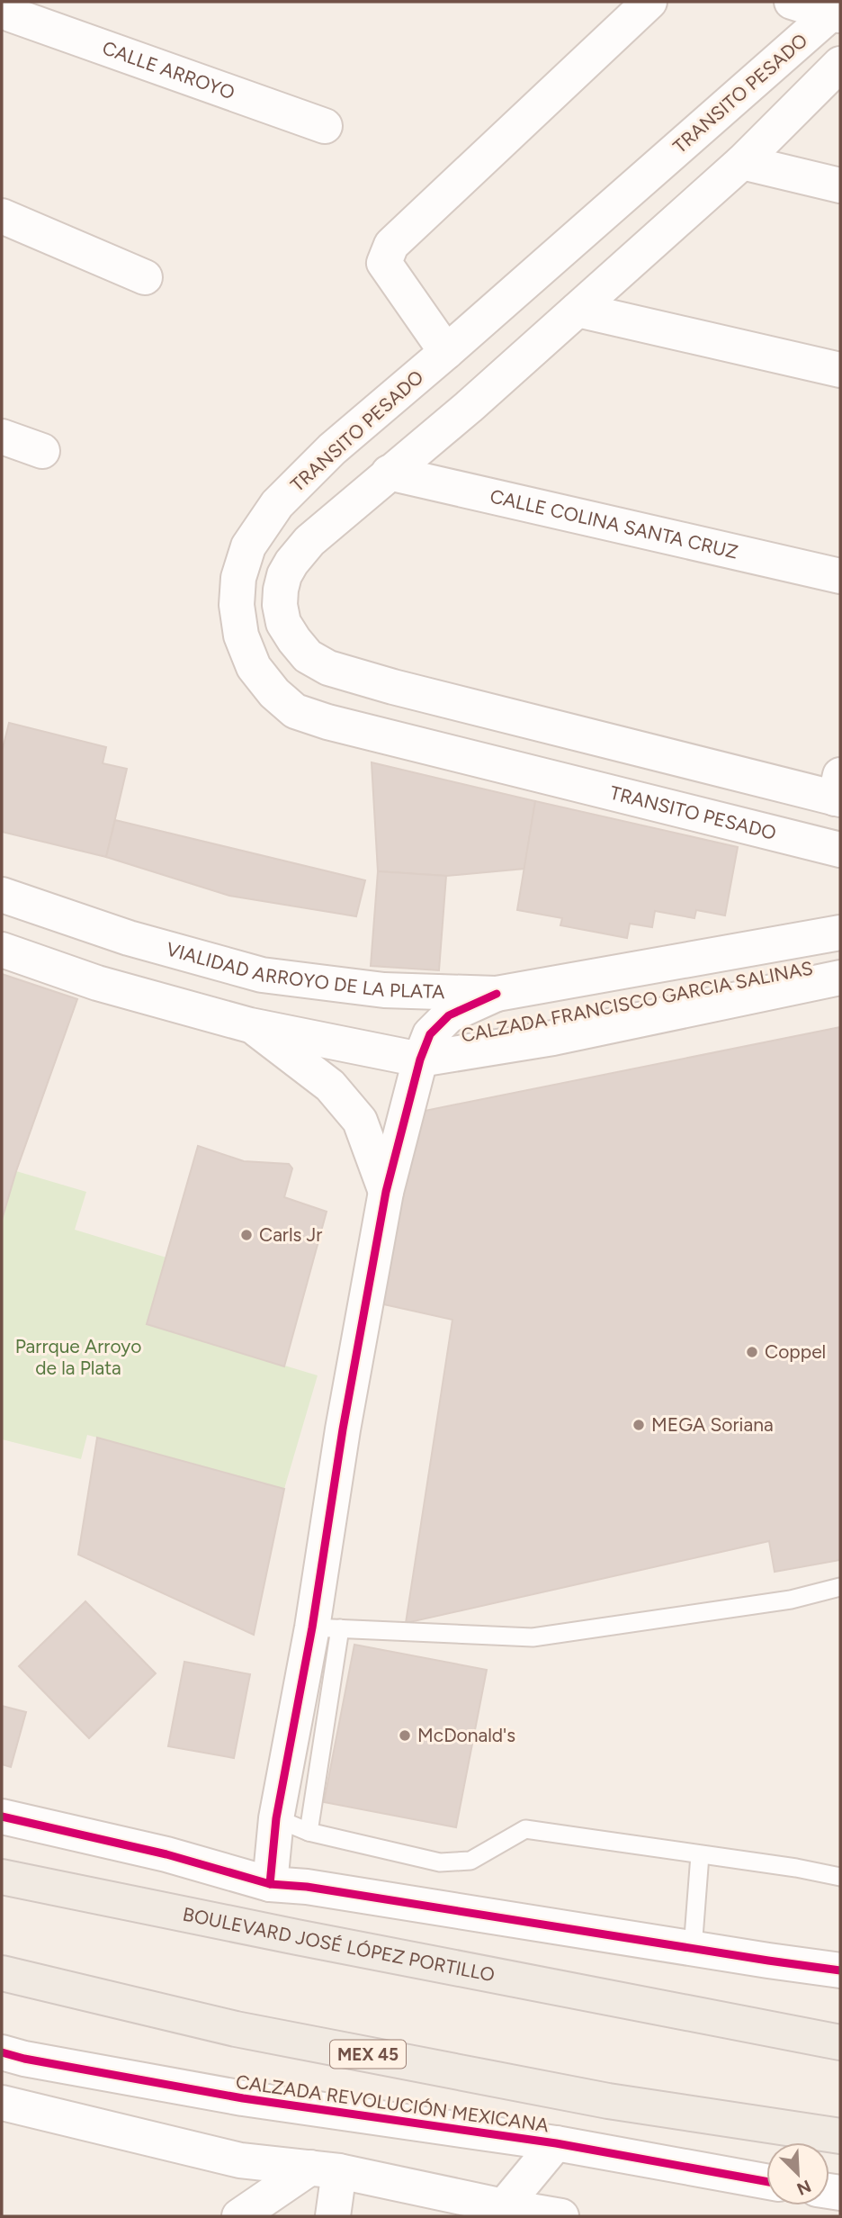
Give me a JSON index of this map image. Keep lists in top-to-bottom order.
{
  "streets": {
    "main road": ["BOULEVARD JOSÉ LÓPEZ PORTILLO", "MEX 45"],
    "street": [
      "CALLE ARROYO",
      "TRANSITO PESADO",
      "CALLE COLINA SANTA CRUZ",
      "VIALIDAD ARROYO DE LA PLATA",
      "CALZADA FRANCISCO GARCIA SALINAS",
      "CALZADA REVOLUCIÓN MEXICANA"
    ]
  },
  "parks": ["Parrque Arroyo de la Plata"],
  "places": [
    "Carls Jr",
    "Coppel",
    "MEGA Soriana",
    "McDonald's"
  ],
  "north": "bottom right"
}
